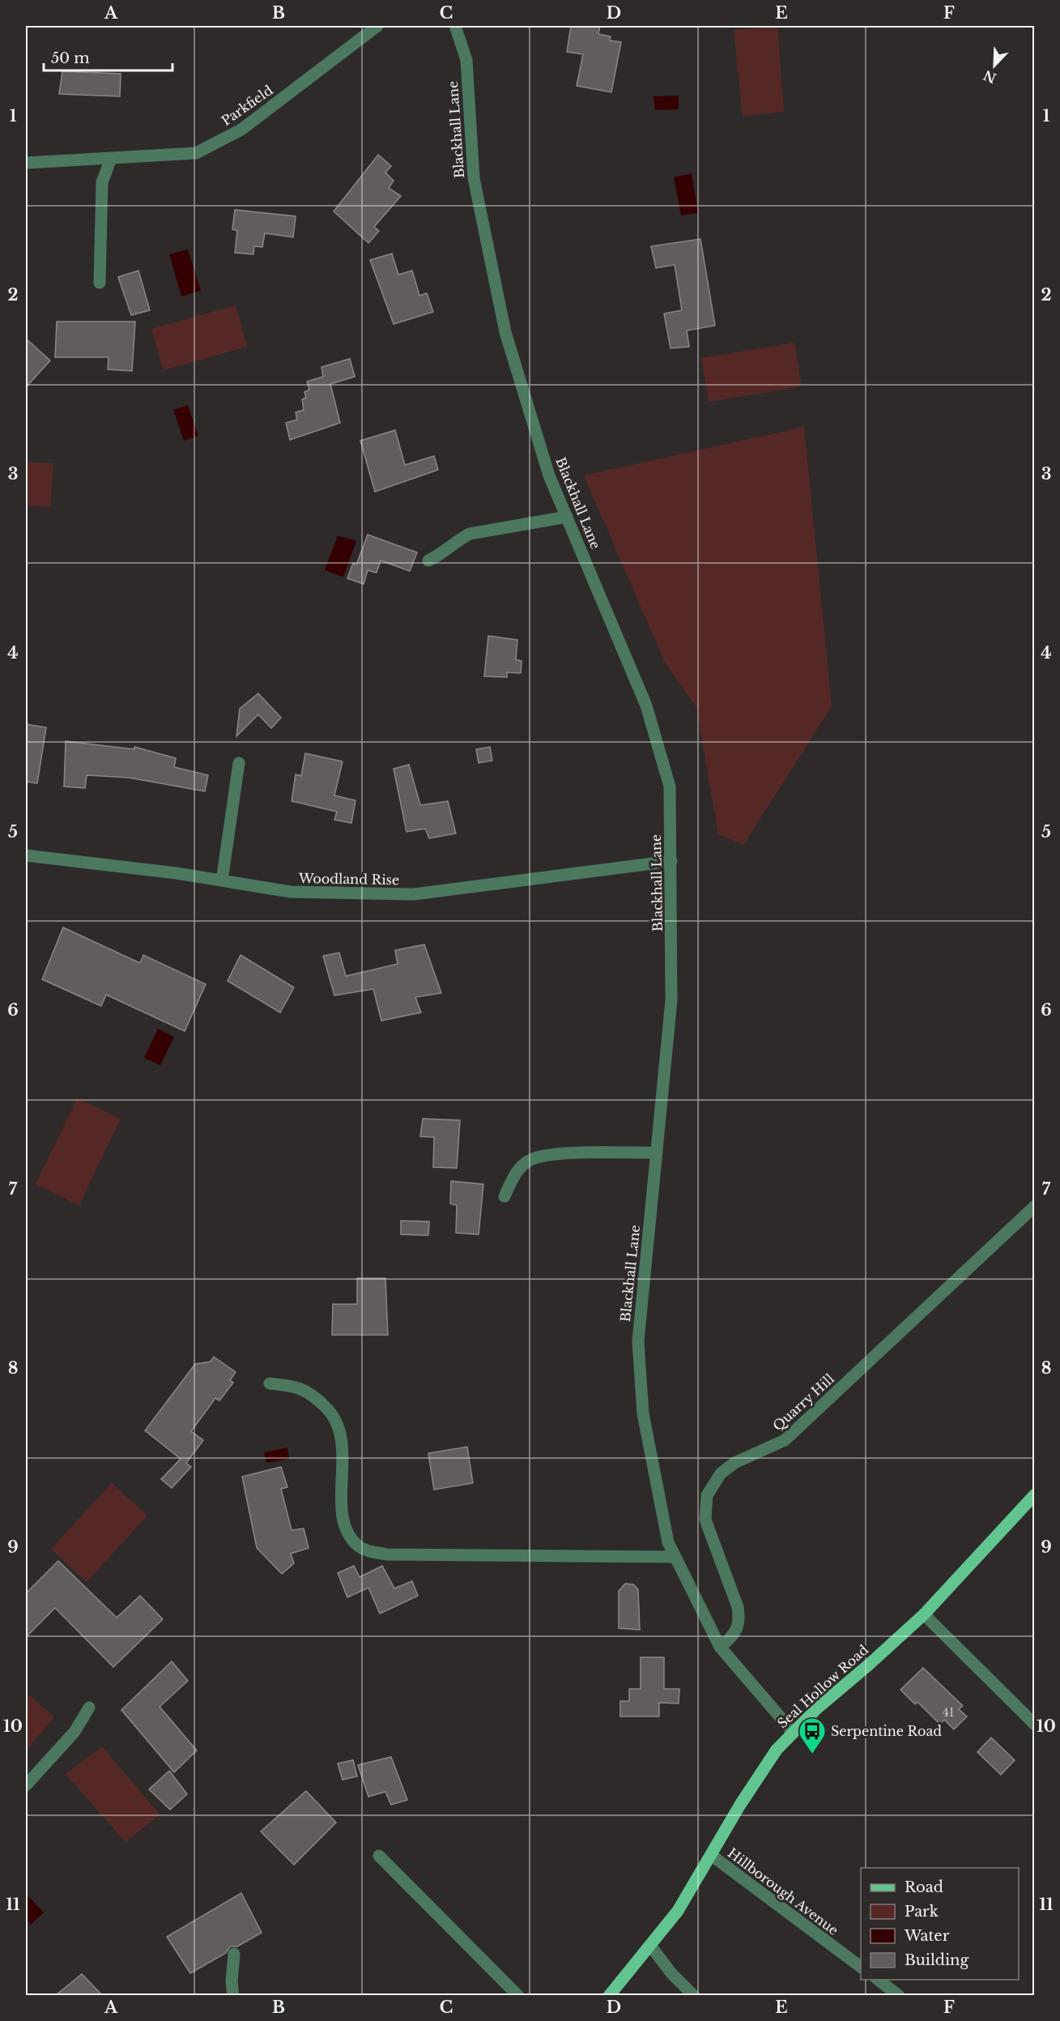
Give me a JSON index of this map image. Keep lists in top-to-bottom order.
{
  "streets": {
    "main road": ["Seal Hollow Road"],
    "street": [
      "Parkfield",
      "Blackhall Lane",
      "Woodland Rise",
      "Quarry Hill",
      "Hillborough Avenue"
    ]
  },
  "crossings": [
    ["Blackhall Lane", "Woodland Rise"],
    ["Blackhall Lane", "Quarry Hill"],
    ["Blackhall Lane", "Seal Hollow Road"],
    ["Seal Hollow Road", "Hillborough Avenue"]
  ],
  "places": {
    "bus stop": ["Serpentine Road"]
  },
  "house_numbers": ["41"],
  "legend": [
    "Road",
    "Park",
    "Water",
    "Building"
  ],
  "scale_bar": "50 m",
  "north": "bottom left",
  "grid": {
    "columns": [
      "A",
      "B",
      "C",
      "D",
      "E",
      "F"
    ],
    "rows": [
      "1",
      "2",
      "3",
      "4",
      "5",
      "6",
      "7",
      "8",
      "9",
      "10",
      "11"
    ]
  }
}
